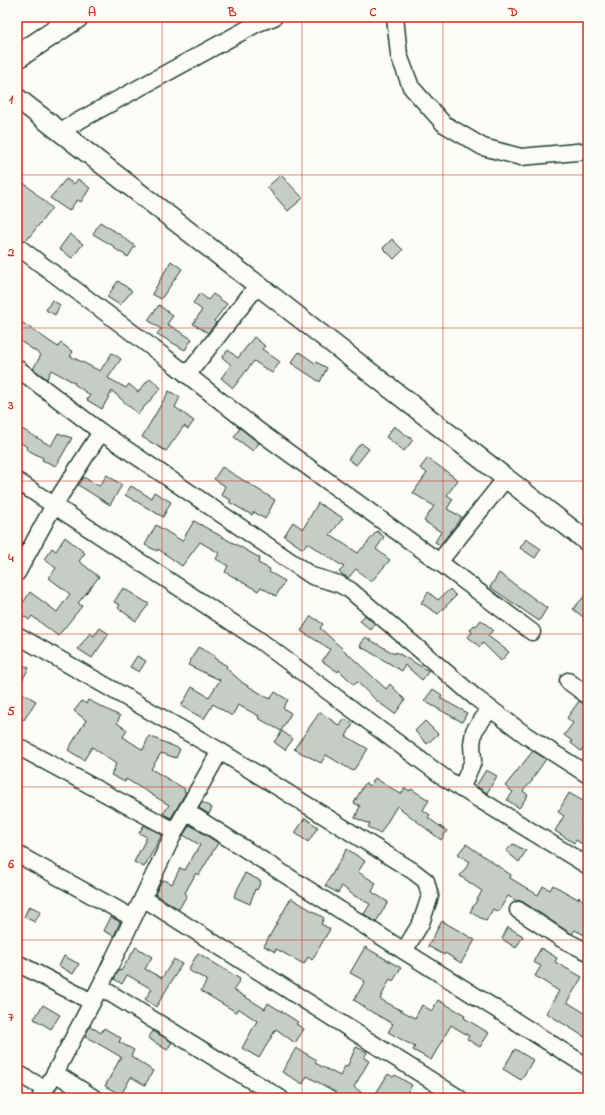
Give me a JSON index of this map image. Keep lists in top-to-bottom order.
{
  "grid": {
    "columns": [
      "A",
      "B",
      "C",
      "D"
    ],
    "rows": [
      "1",
      "2",
      "3",
      "4",
      "5",
      "6",
      "7"
    ]
  }
}
